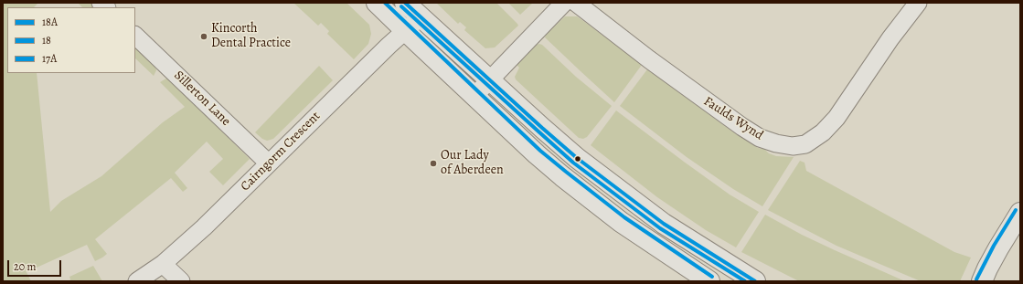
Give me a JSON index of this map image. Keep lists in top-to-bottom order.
{
  "streets": {
    "street": ["Sillerton Lane", "Faulds Wynd", "Cairngorm Crescent"]
  },
  "crossings": [
    ["Sillerton Lane", "Cairngorm Crescent"]
  ],
  "places": ["Kincorth Dental Practice", "Our Lady of Aberdeen"],
  "lines": ["transit line 18A", "transit line 17A", "transit line 18"],
  "legend": ["18A", "18", "17A"],
  "scale_bar": "20 m"
}
